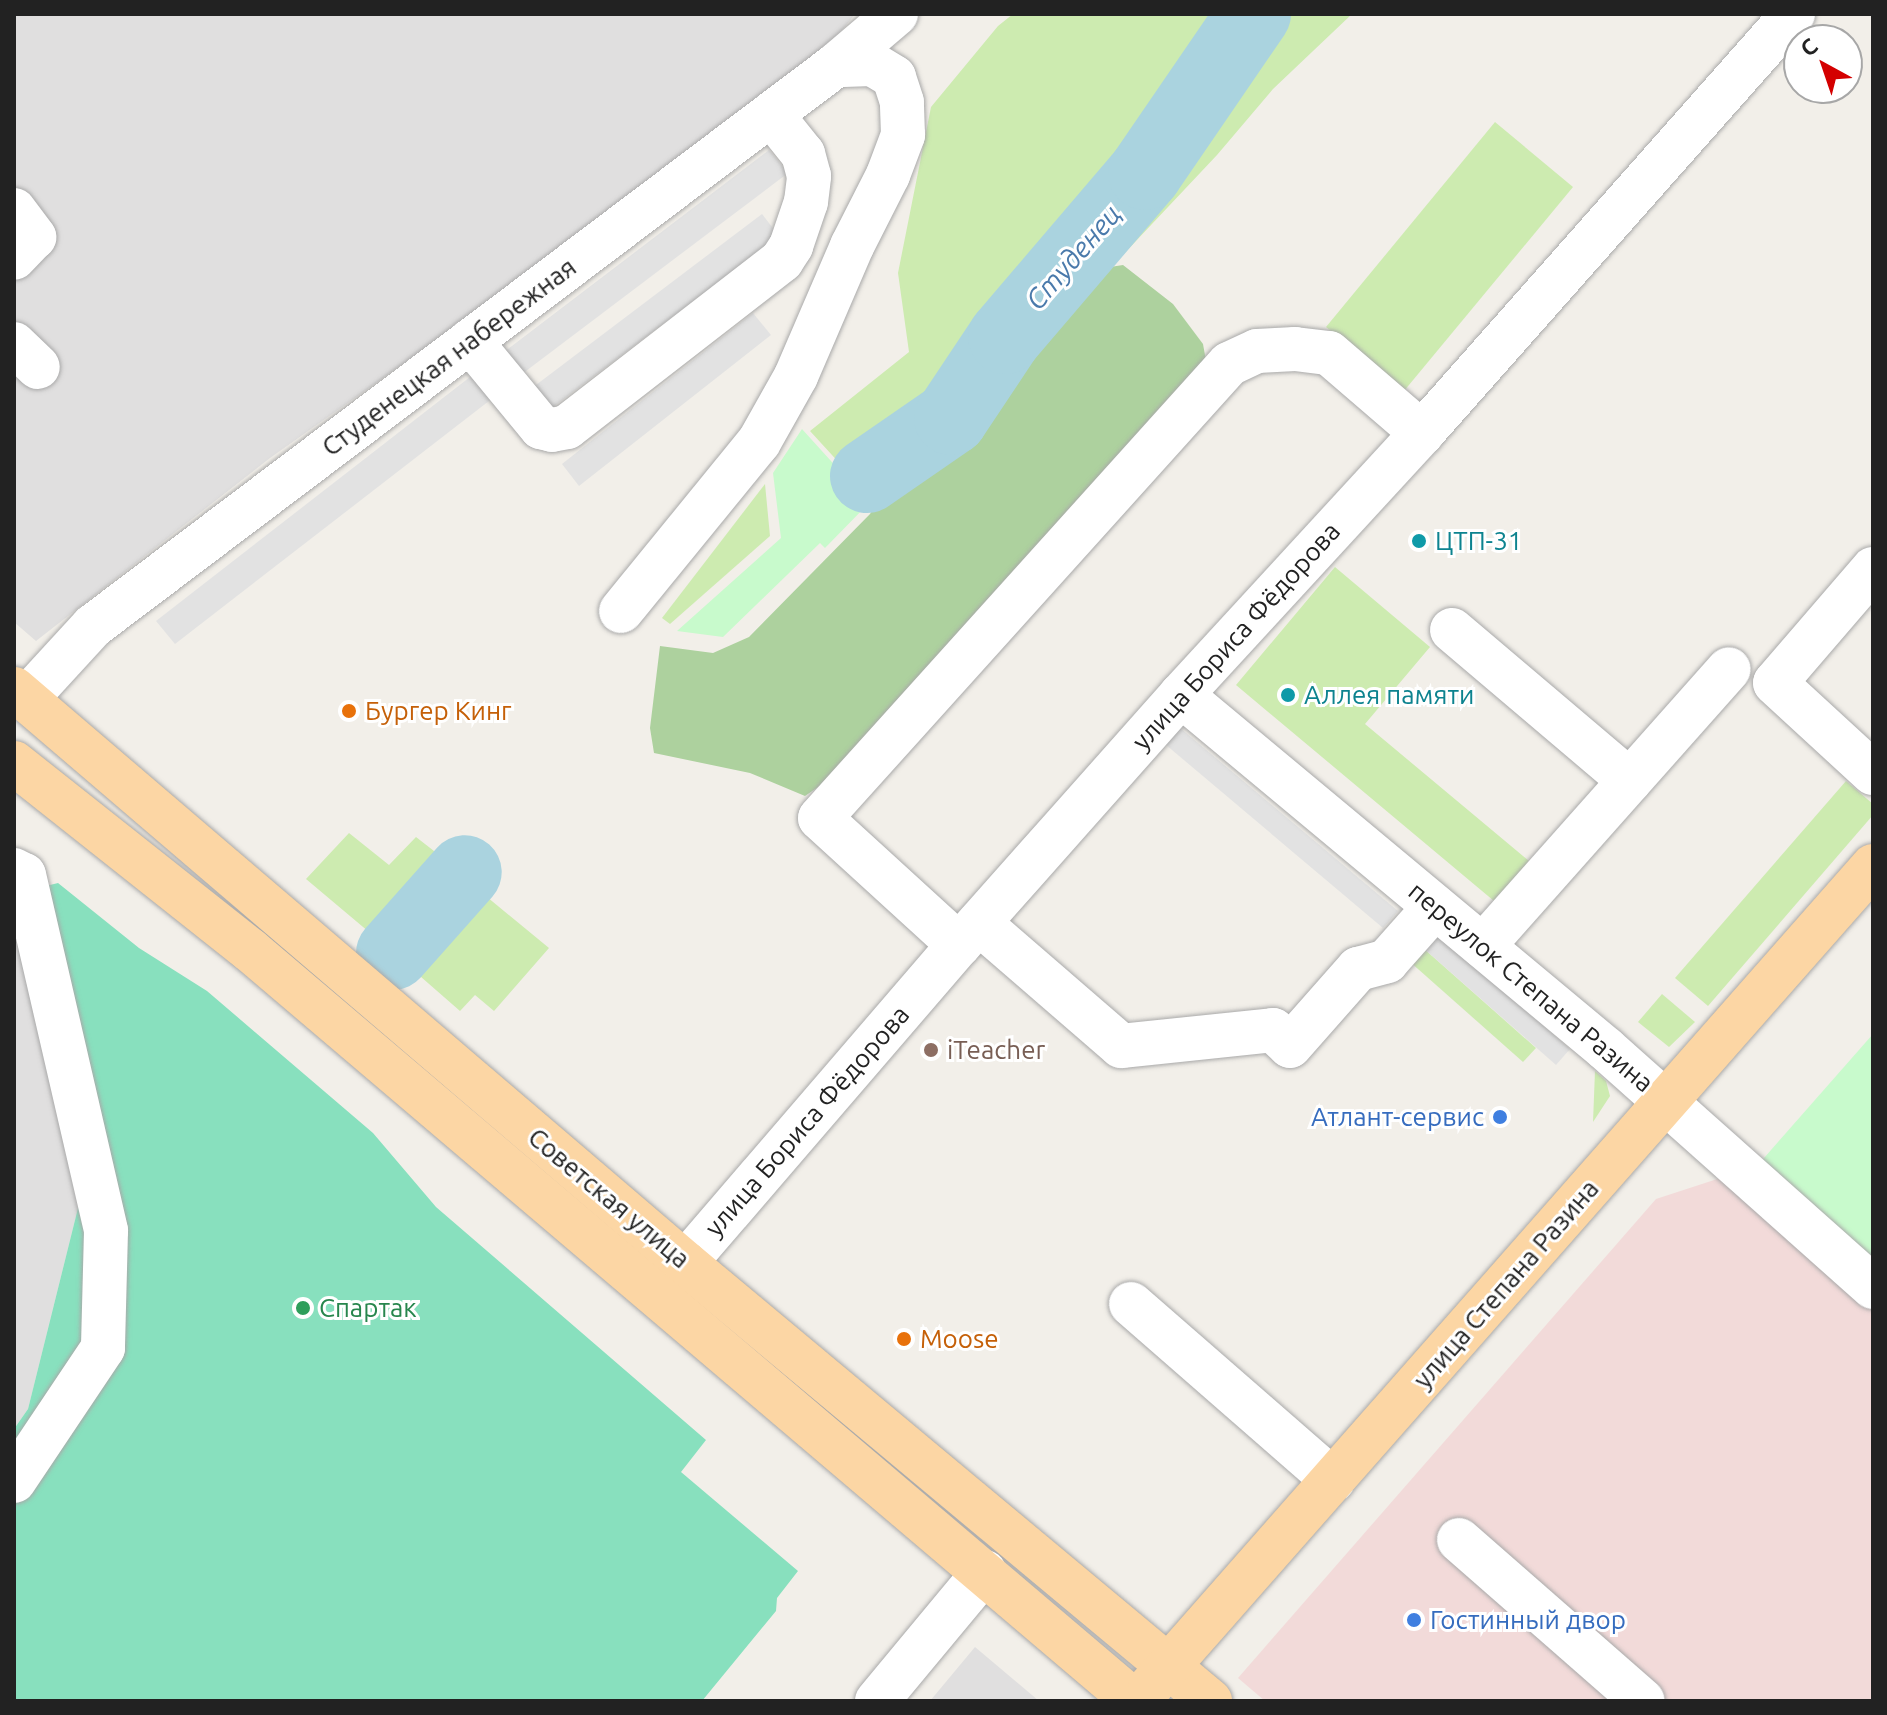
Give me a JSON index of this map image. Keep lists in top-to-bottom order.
{
  "streets": {
    "main road": ["Советская улица", "улица Степана Разина"],
    "street": ["Студенецкая набережная", "улица Бориса Фёдорова", "переулок Степана Разина"]
  },
  "crossings": [
    ["Студенецкая набережная", "Советская улица"],
    ["улица Бориса Фёдорова", "переулок Степана Разина"],
    ["улица Бориса Фёдорова", "Советская улица"],
    ["переулок Степана Разина", "улица Степана Разина"],
    ["Советская улица", "улица Степана Разина"]
  ],
  "water": ["Студенец"],
  "places": [
    "ЦТП-31",
    "Аллея памяти",
    "Бургер Кинг",
    "iTeacher",
    "Атлант-сервис",
    "Спартак",
    "Moose",
    "Гостинный двор"
  ],
  "north": "top left"
}
